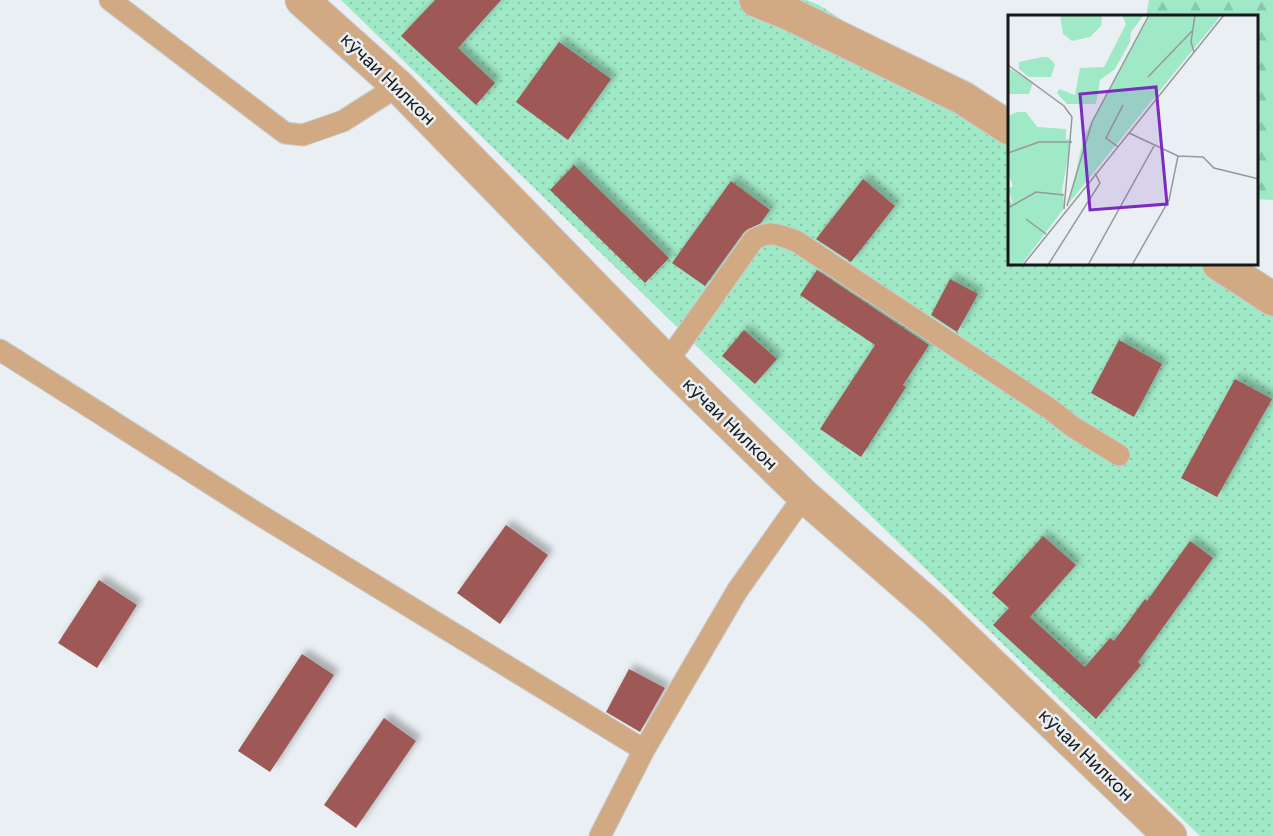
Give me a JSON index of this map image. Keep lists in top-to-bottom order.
{
  "streets": {
    "street": ["кӯчаи Нилкон"]
  }
}
